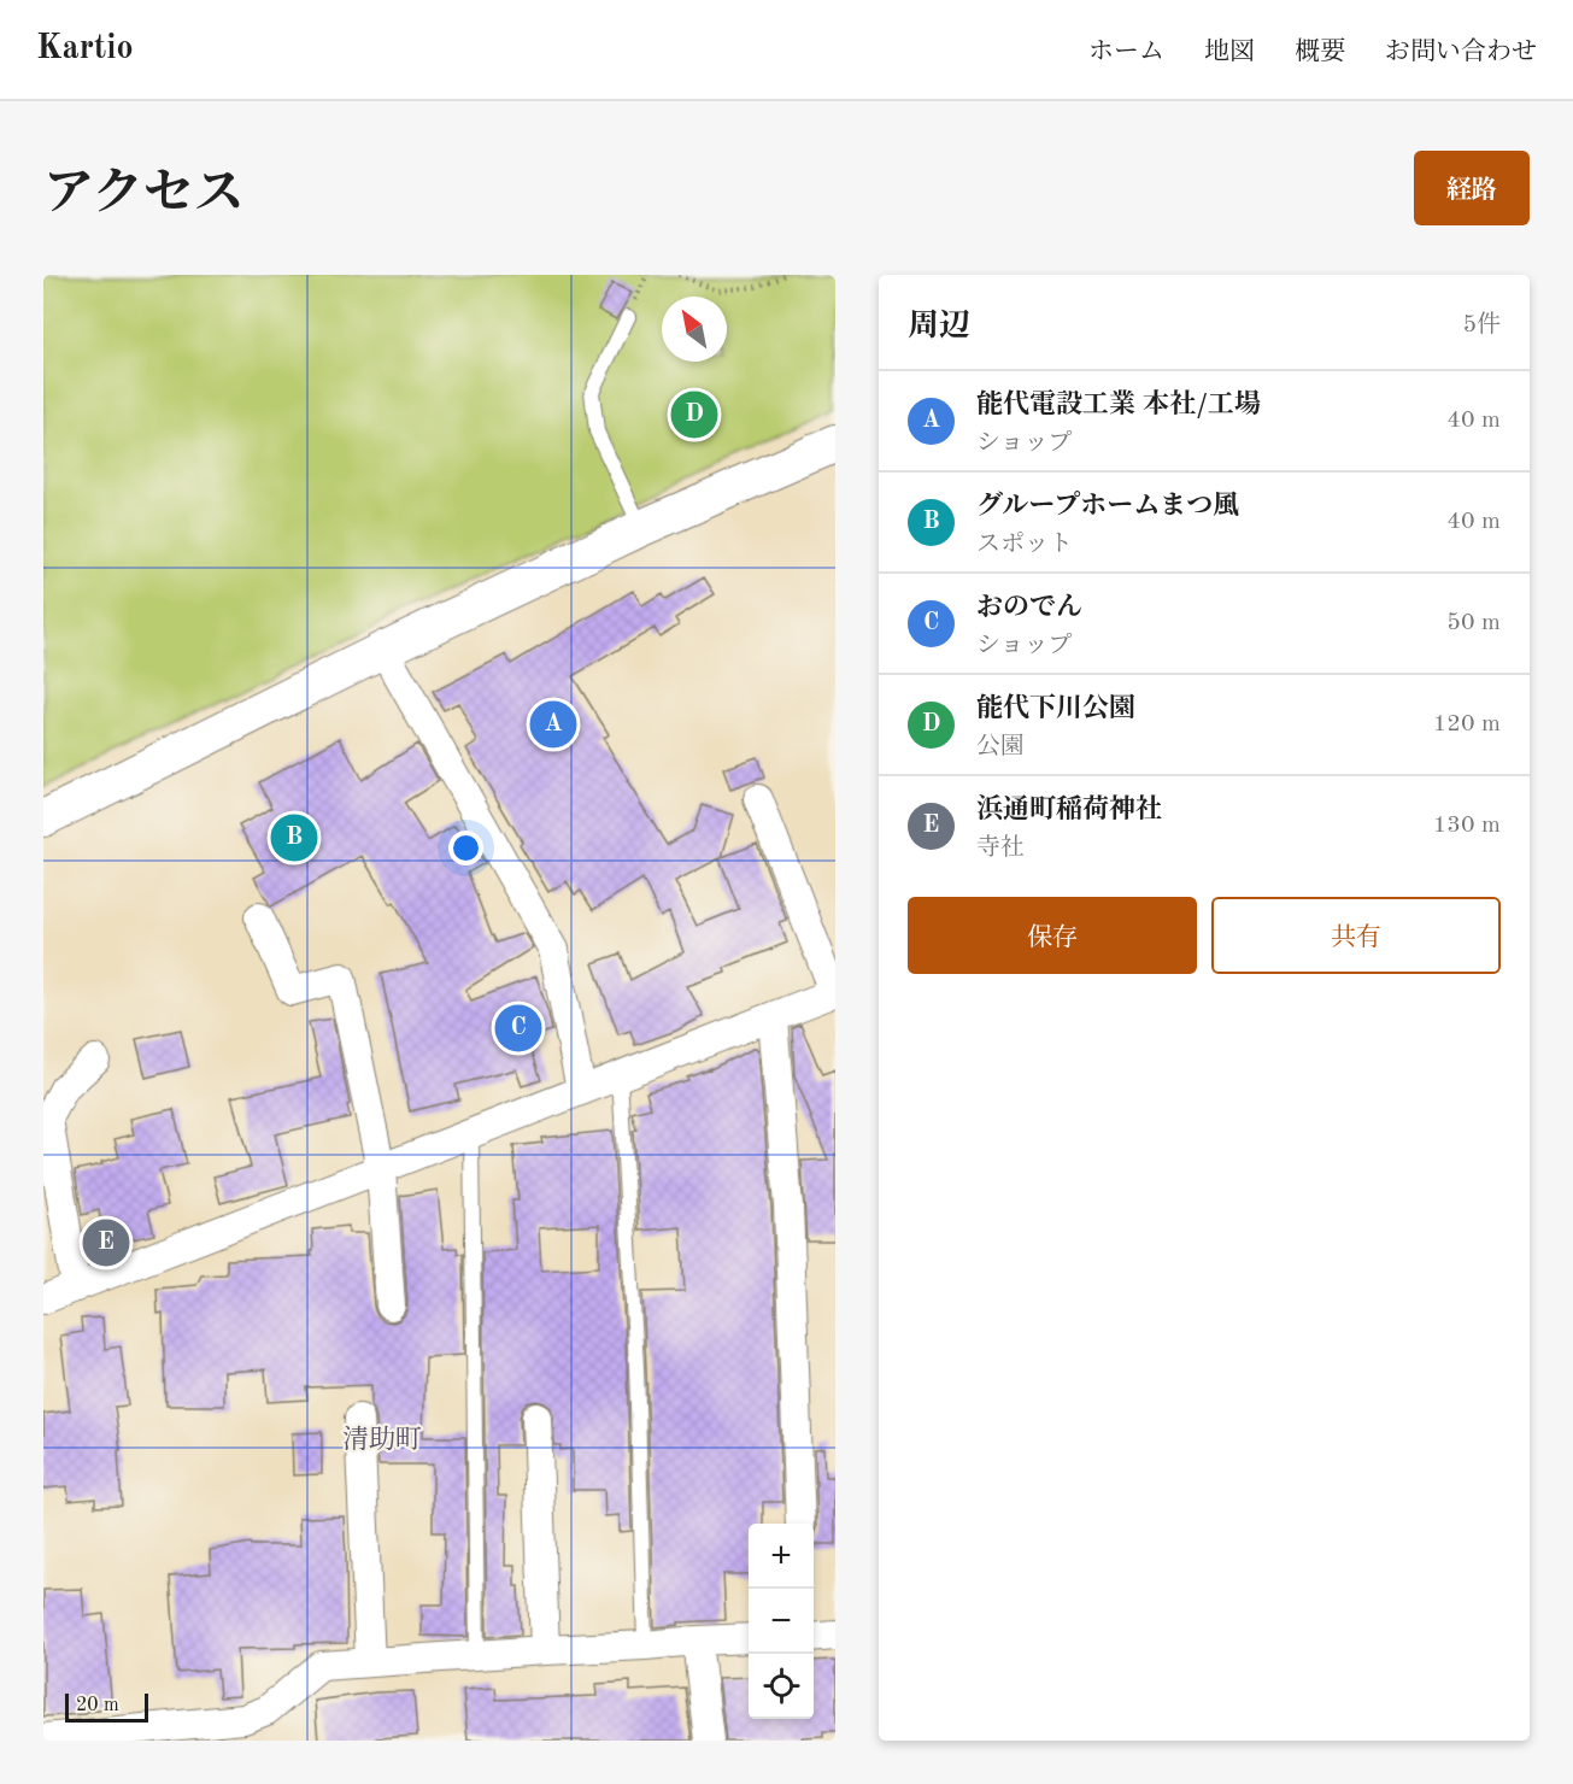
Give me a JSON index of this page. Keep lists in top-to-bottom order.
{
  "districts": ["清助町"],
  "scale_bar": "20 m",
  "north": "top left",
  "page": {
    "header": "Kartio",
    "nav": [
      "ホーム",
      "地図",
      "概要",
      "お問い合わせ"
    ],
    "title": "アクセス",
    "buttons": [
      "経路",
      ["保存", "共有"]
    ],
    "heading": ["周辺", "5件"],
    "list": [
      {
        "mark": "A",
        "name": "能代電設工業 本社/工場",
        "note": "ショップ",
        "value": "40 m"
      },
      {
        "mark": "B",
        "name": "グループホームまつ風",
        "note": "スポット",
        "value": "40 m"
      },
      {
        "mark": "C",
        "name": "おのでん",
        "note": "ショップ",
        "value": "50 m"
      },
      {
        "mark": "D",
        "name": "能代下川公園",
        "note": "公園",
        "value": "120 m"
      },
      {
        "mark": "E",
        "name": "浜通町稲荷神社",
        "note": "寺社",
        "value": "130 m"
      }
    ],
    "pins": [
      "D",
      "A",
      "B",
      "C",
      "E"
    ],
    "map_buttons": ["+", "−"],
    "scale": "20 m"
  }
}
